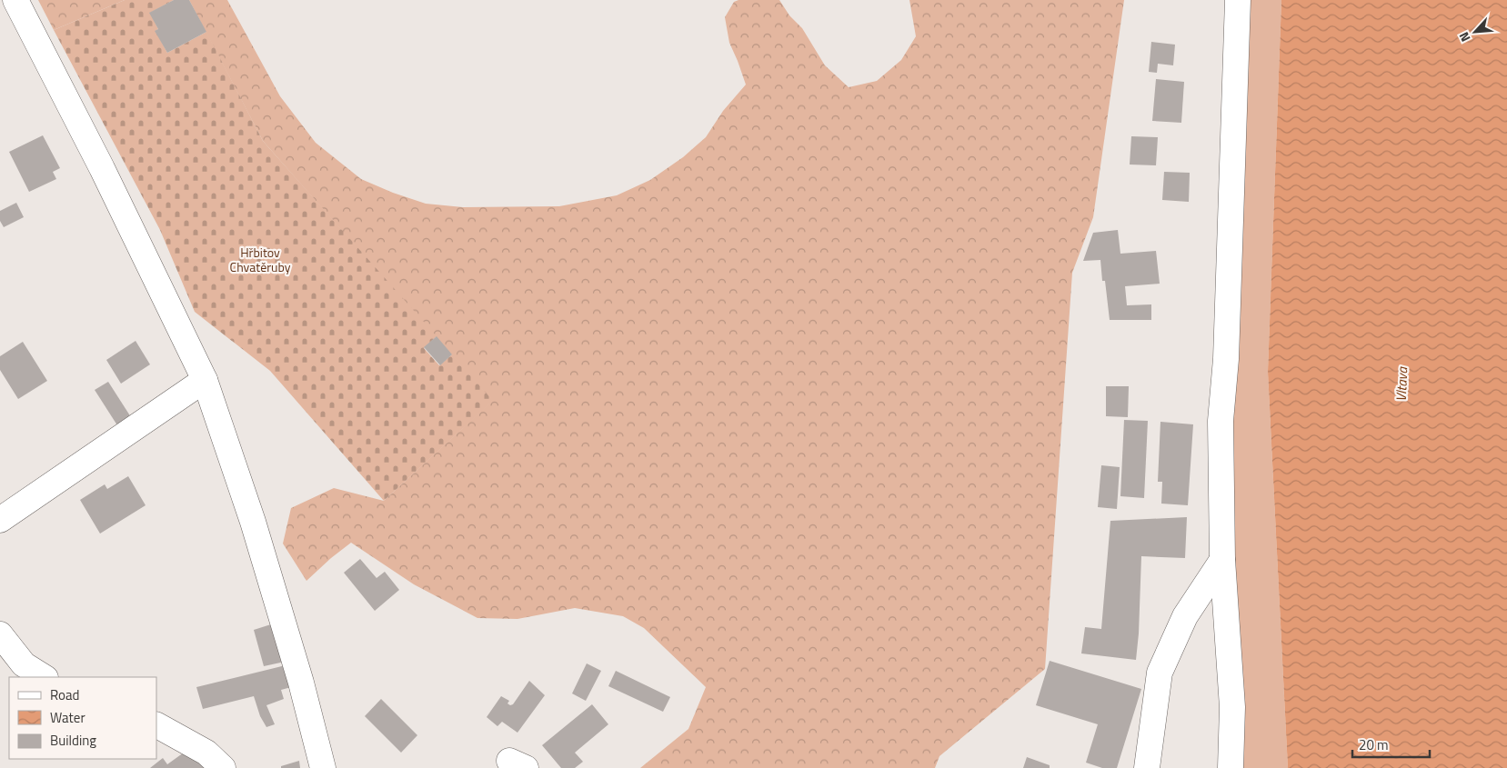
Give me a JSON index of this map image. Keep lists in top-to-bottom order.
{
  "water": ["Vltava"],
  "parks": ["Hřbitov Chvatěruby"],
  "legend": ["Road", "Water", "Building"],
  "scale_bar": "20 m",
  "north": "bottom left"
}
